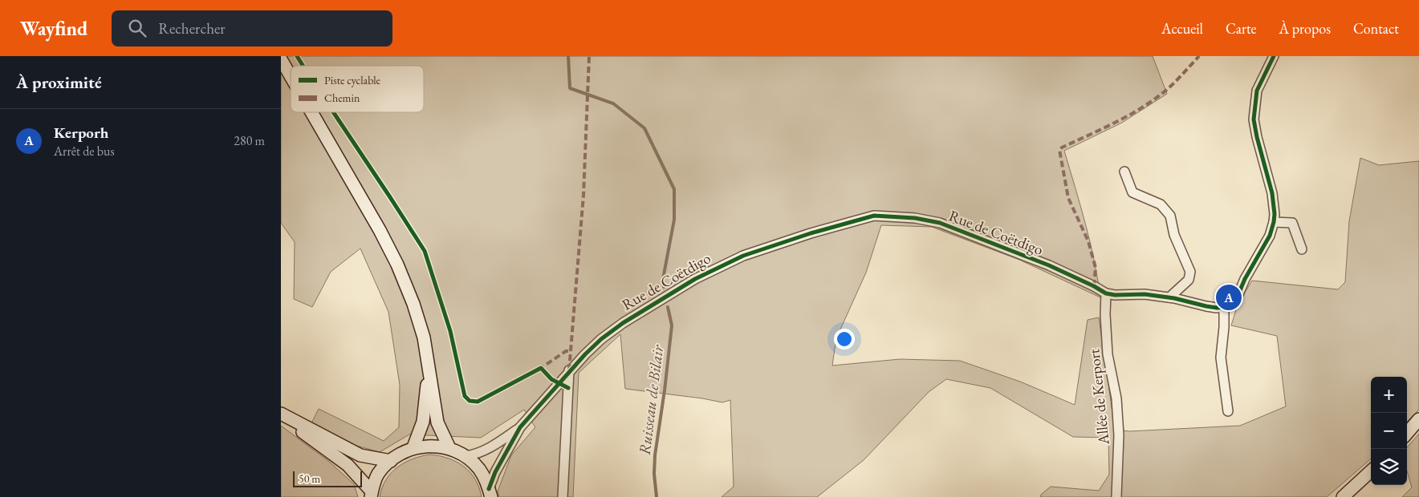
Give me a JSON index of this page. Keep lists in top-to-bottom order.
{
  "streets": {
    "street": ["Rue de Coëtdigo", "Allée de Kerport"]
  },
  "crossings": [
    ["Rue de Coëtdigo", "Allée de Kerport"]
  ],
  "water": ["Ruisseau de Bilair"],
  "legend": ["Piste cyclable", "Chemin"],
  "scale_bar": "50 m",
  "page": {
    "header": "Wayfind",
    "search": "Rechercher",
    "nav": [
      "Accueil",
      "Carte",
      "À propos",
      "Contact"
    ],
    "heading": "À proximité",
    "list": [
      {
        "mark": "A",
        "name": "Kerporh",
        "note": "Arrêt de bus",
        "value": "280 m"
      }
    ],
    "pins": "A",
    "map_buttons": ["+", "−"],
    "scale": "50 m"
  }
}
